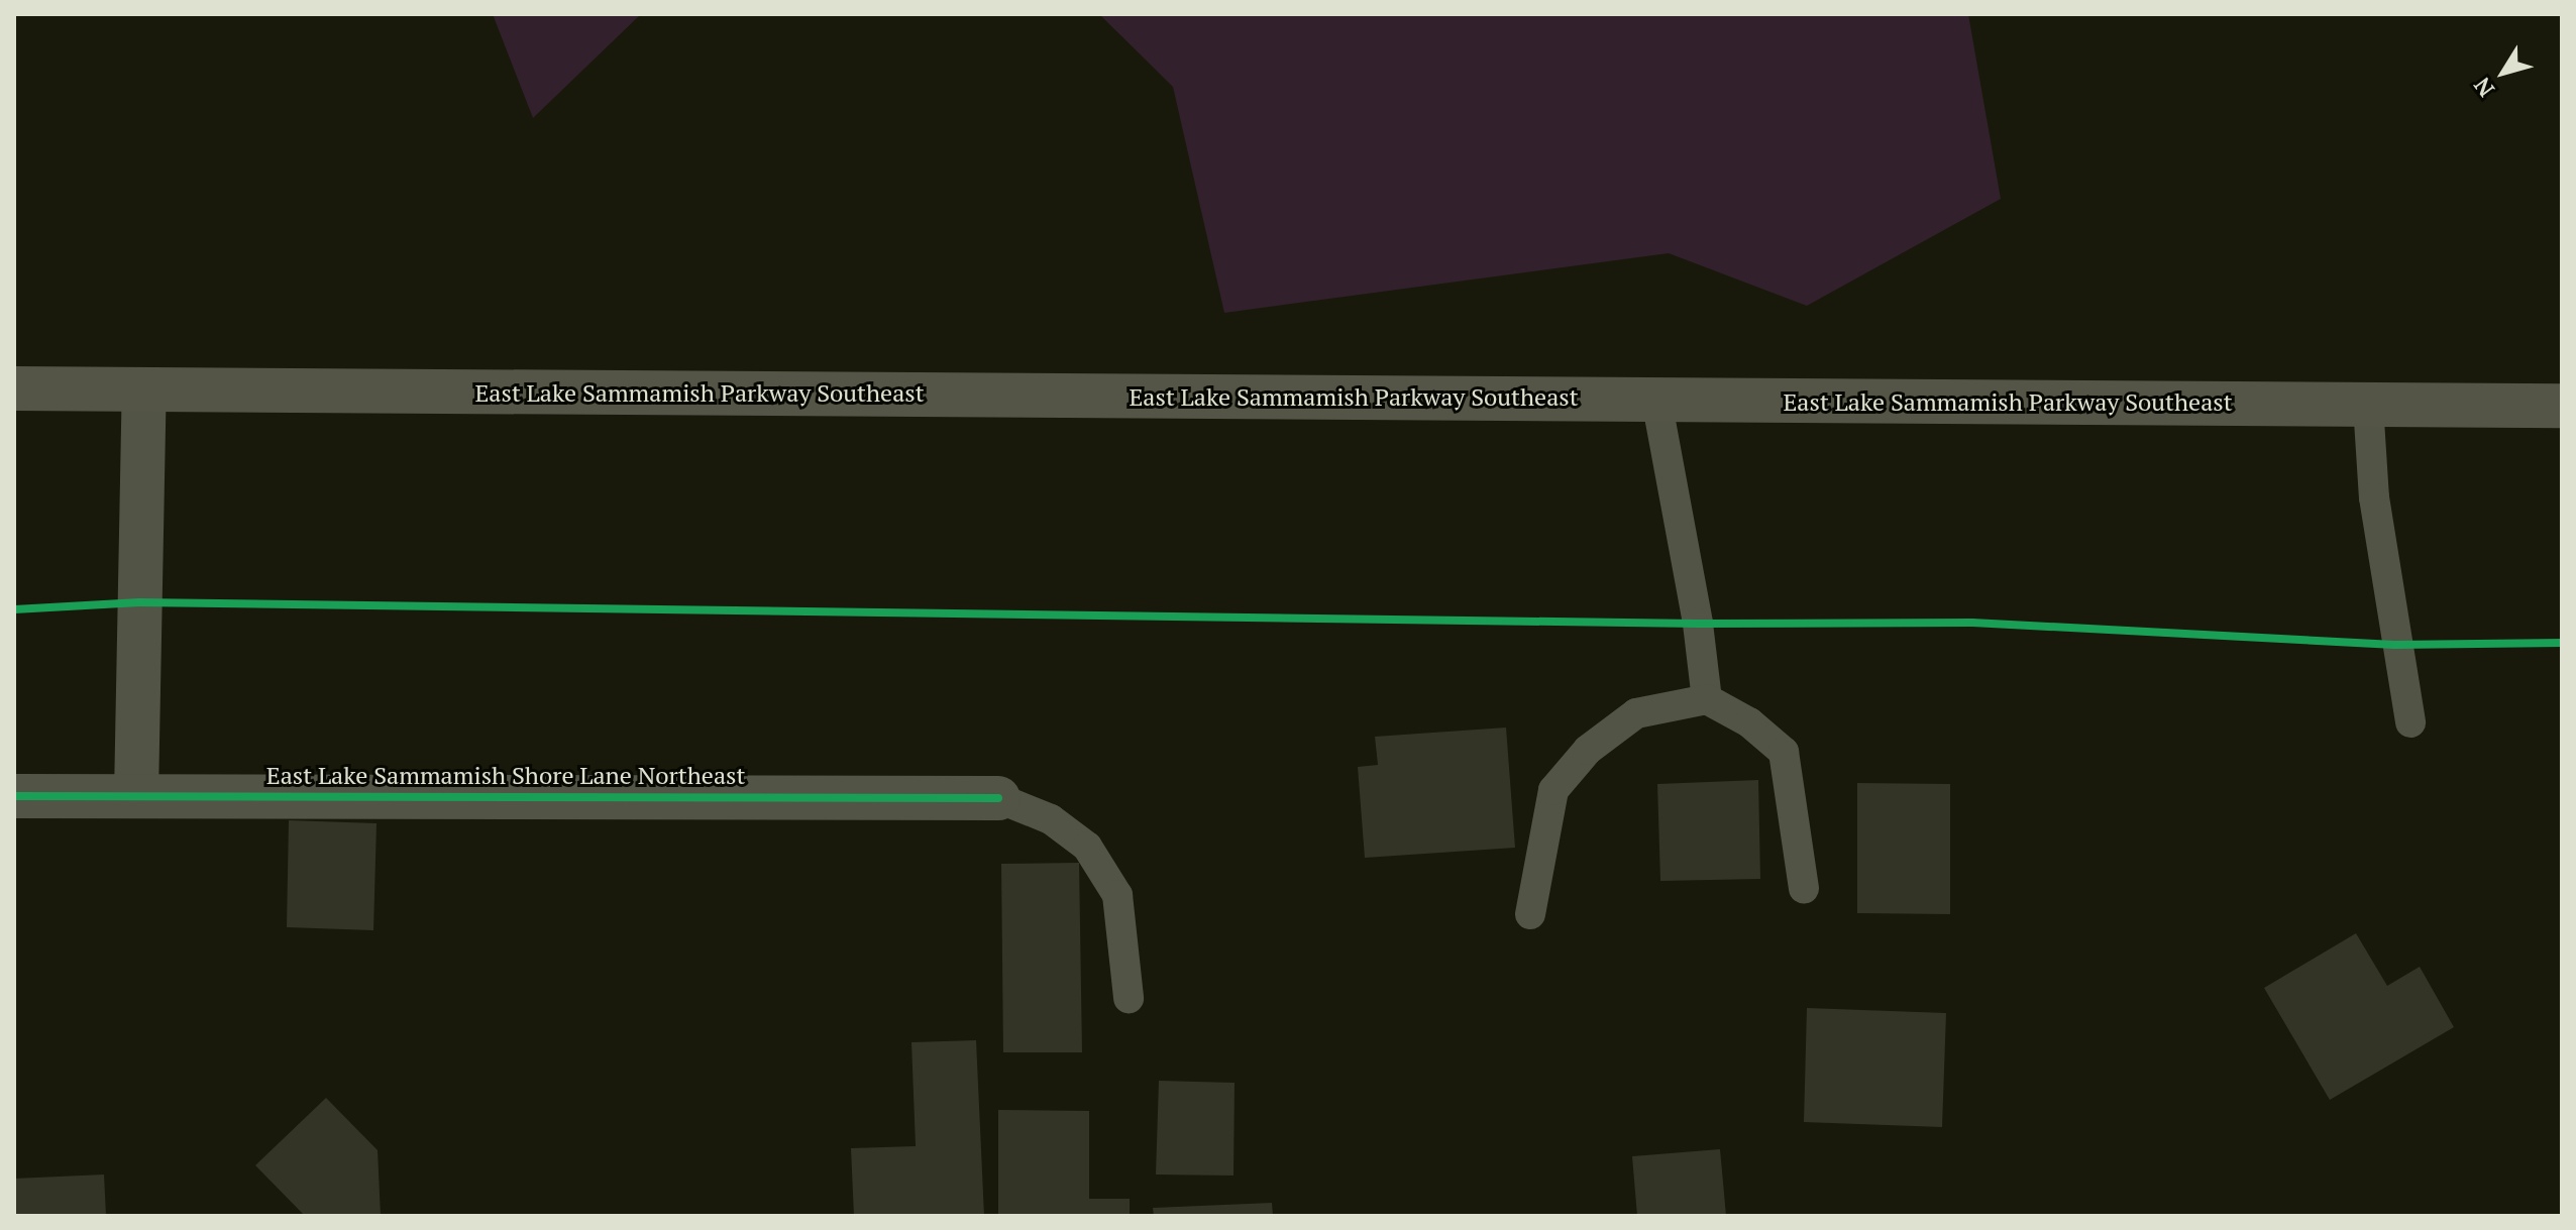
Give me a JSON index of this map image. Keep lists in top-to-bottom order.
{
  "streets": {
    "main road": ["East Lake Sammamish Parkway Southeast"],
    "street": ["East Lake Sammamish Shore Lane Northeast"]
  },
  "north": "bottom left"
}
